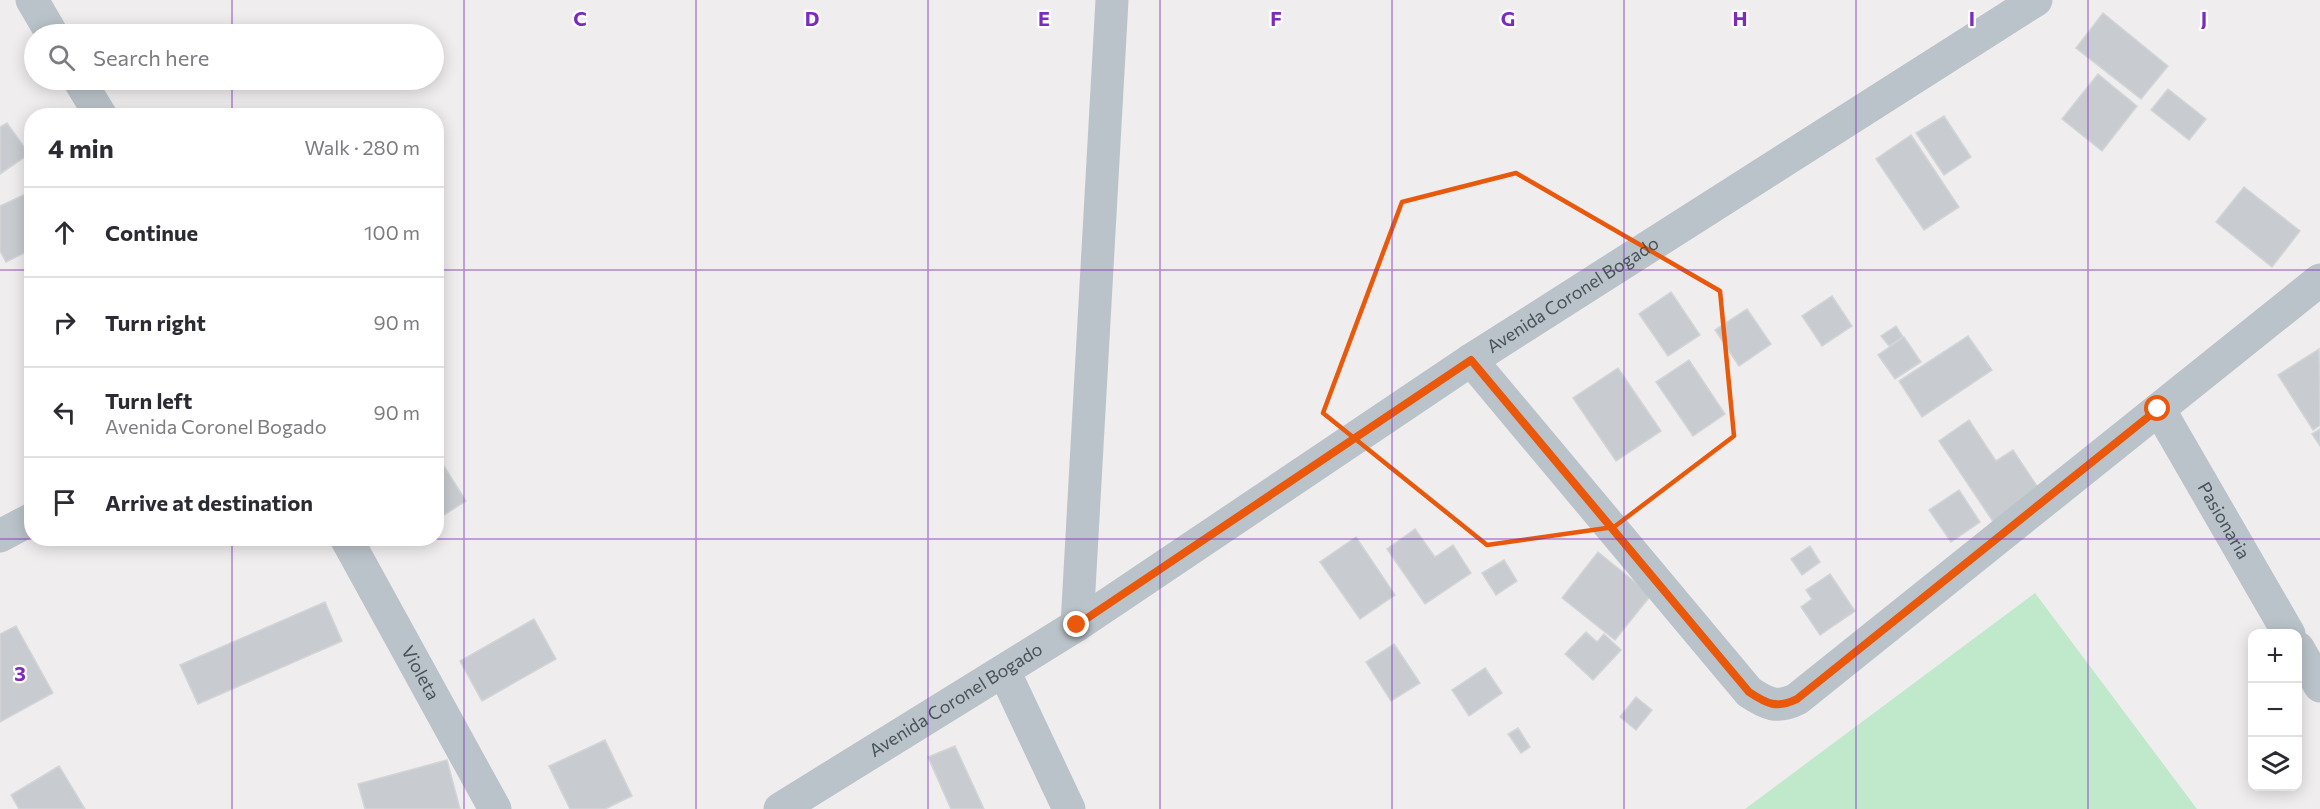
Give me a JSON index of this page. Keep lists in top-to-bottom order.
{
  "streets": {
    "street": ["Avenida Coronel Bogado", "Pasionaria", "Violeta"]
  },
  "page": {
    "search": "Search here",
    "heading": ["4 min", "Walk · 280 m"],
    "list": [
      ["Continue", "100 m"],
      ["Turn right", "90 m"],
      ["Turn left", "Avenida Coronel Bogado", "90 m"],
      "Arrive at destination"
    ],
    "map_buttons": ["+", "−"]
  },
  "grid": {
    "columns": [
      "C",
      "D",
      "E",
      "F",
      "G",
      "H",
      "I",
      "J"
    ],
    "rows": ["3"]
  }
}
